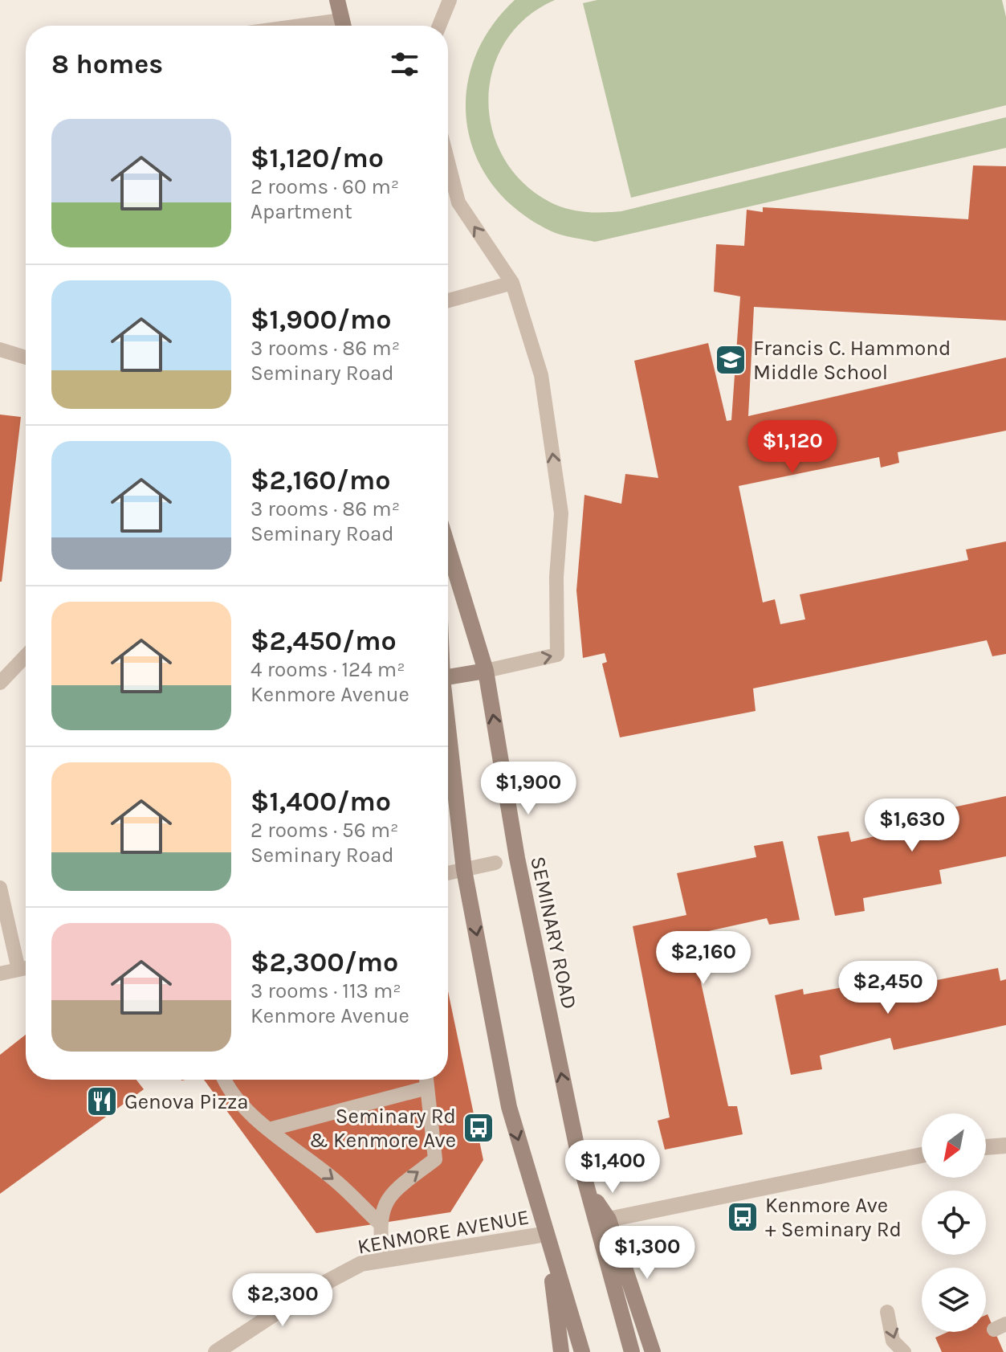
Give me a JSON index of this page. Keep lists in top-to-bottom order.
{
  "streets": {
    "main road": ["SEMINARY ROAD"],
    "street": ["KENMORE AVENUE"]
  },
  "places": {
    "school or university": ["Francis C. Hammond Middle School"],
    "restaurant": ["Genova Pizza"],
    "bus stop": ["Seminary Rd & Kenmore Ave", "Kenmore Ave + Seminary Rd"]
  },
  "north": "bottom left",
  "page": {
    "heading": "8 homes",
    "list": [
      {
        "name": "$1,120/mo",
        "note": "2 rooms · 60 m² · Apartment"
      },
      {
        "name": "$1,900/mo",
        "note": "3 rooms · 86 m² · Seminary Road"
      },
      {
        "name": "$2,160/mo",
        "note": "3 rooms · 86 m² · Seminary Road"
      },
      {
        "name": "$2,450/mo",
        "note": "4 rooms · 124 m² · Kenmore Avenue"
      },
      {
        "name": "$1,400/mo",
        "note": "2 rooms · 56 m² · Seminary Road"
      },
      {
        "name": "$2,300/mo",
        "note": "3 rooms · 113 m² · Kenmore Avenue"
      }
    ],
    "price": [
      "$1,120",
      "$1,900",
      "$1,630",
      "$2,160",
      "$2,450",
      "$1,400",
      "$1,300",
      "$2,300"
    ]
  }
}
